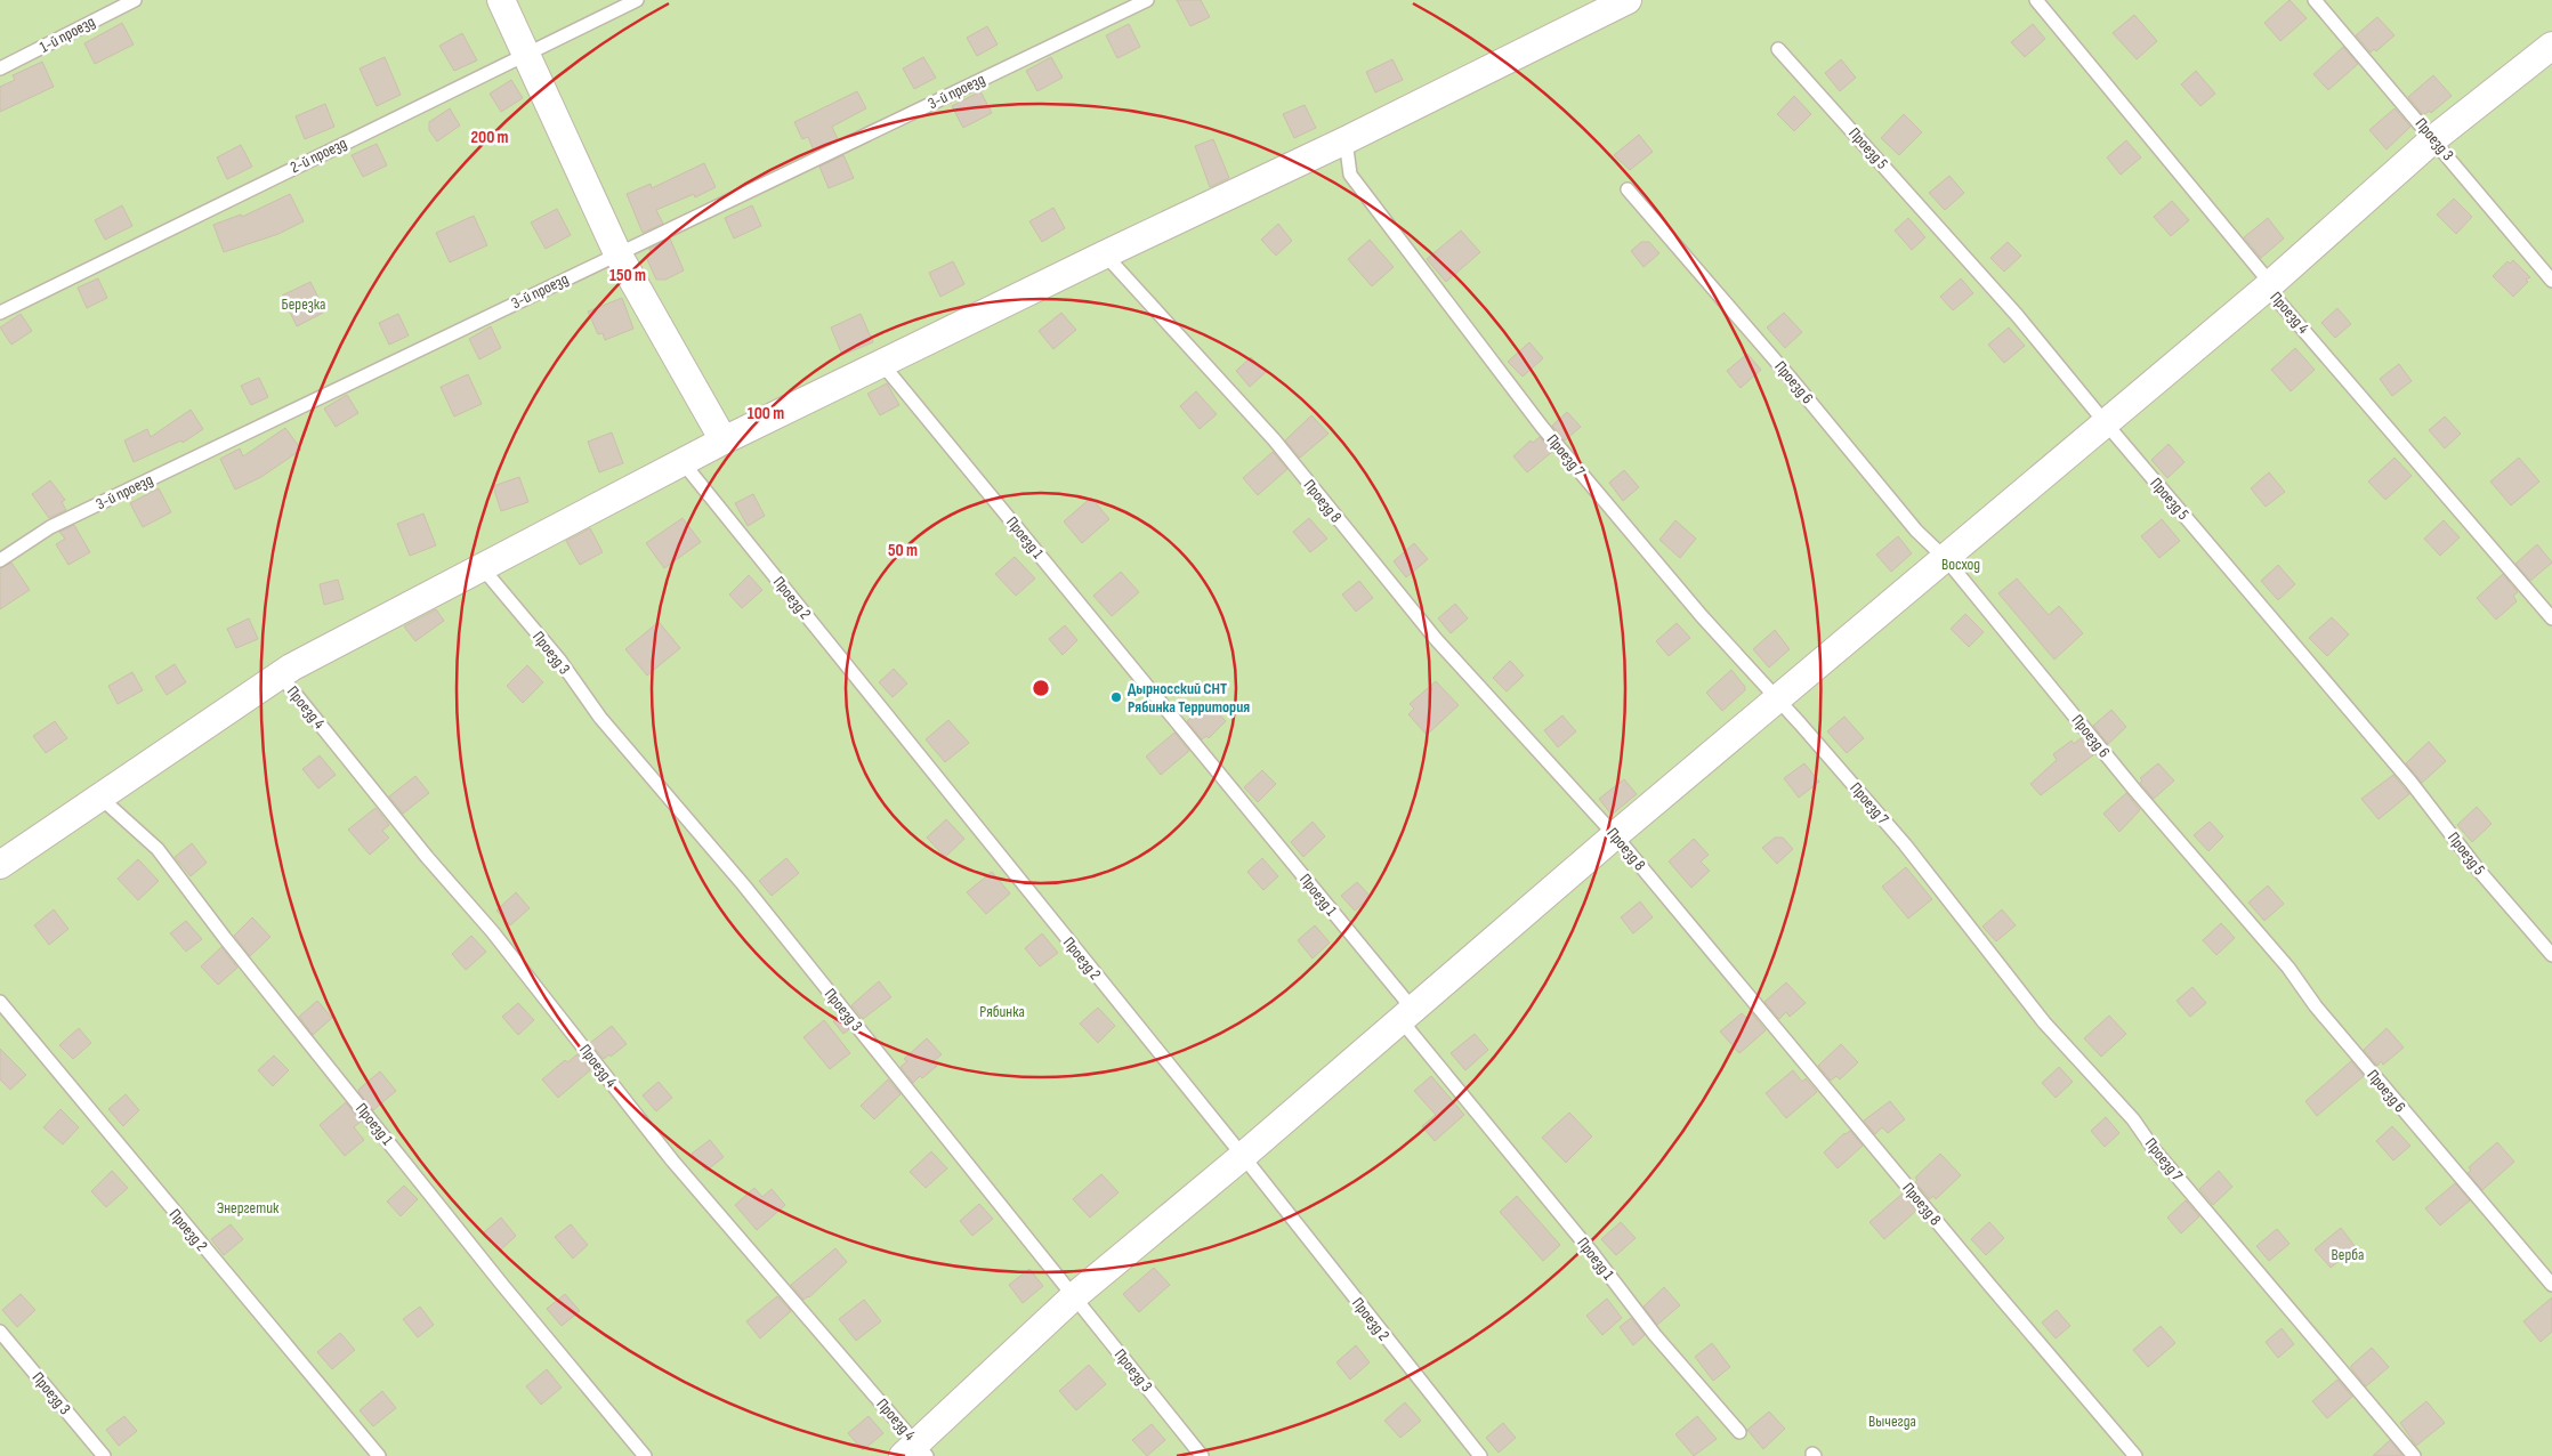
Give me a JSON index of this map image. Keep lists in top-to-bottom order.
{
  "streets": {
    "lane": [
      "1-й проезд",
      "3-й проезд",
      "Проезд 3",
      "Проезд 5",
      "2-й проезд",
      "Проезд 4",
      "Проезд 6",
      "Проезд 7",
      "Проезд 8",
      "Проезд 1",
      "Проезд 2"
    ]
  },
  "parks": [
    "Березка",
    "Восход",
    "Рябинка",
    "Энергетик",
    "Верба",
    "Вычегда"
  ],
  "places": ["Дырносский СНТ Рябинка Территория"],
  "rings": [
    "200 m",
    "150 m",
    "100 m",
    "50 m"
  ]
}
